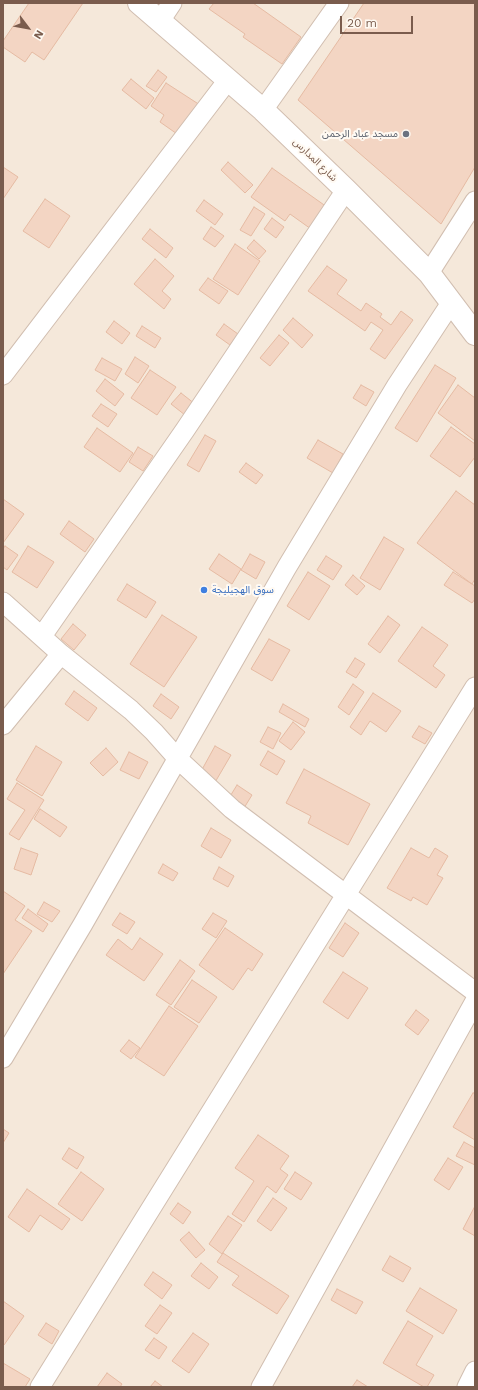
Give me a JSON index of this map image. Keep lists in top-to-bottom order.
{
  "streets": {
    "street": ["شارع المدارس"]
  },
  "places": ["مسجد عباد الرحمن", "سوق الهجيليجة"],
  "scale_bar": "20 m",
  "north": "bottom right"
}
